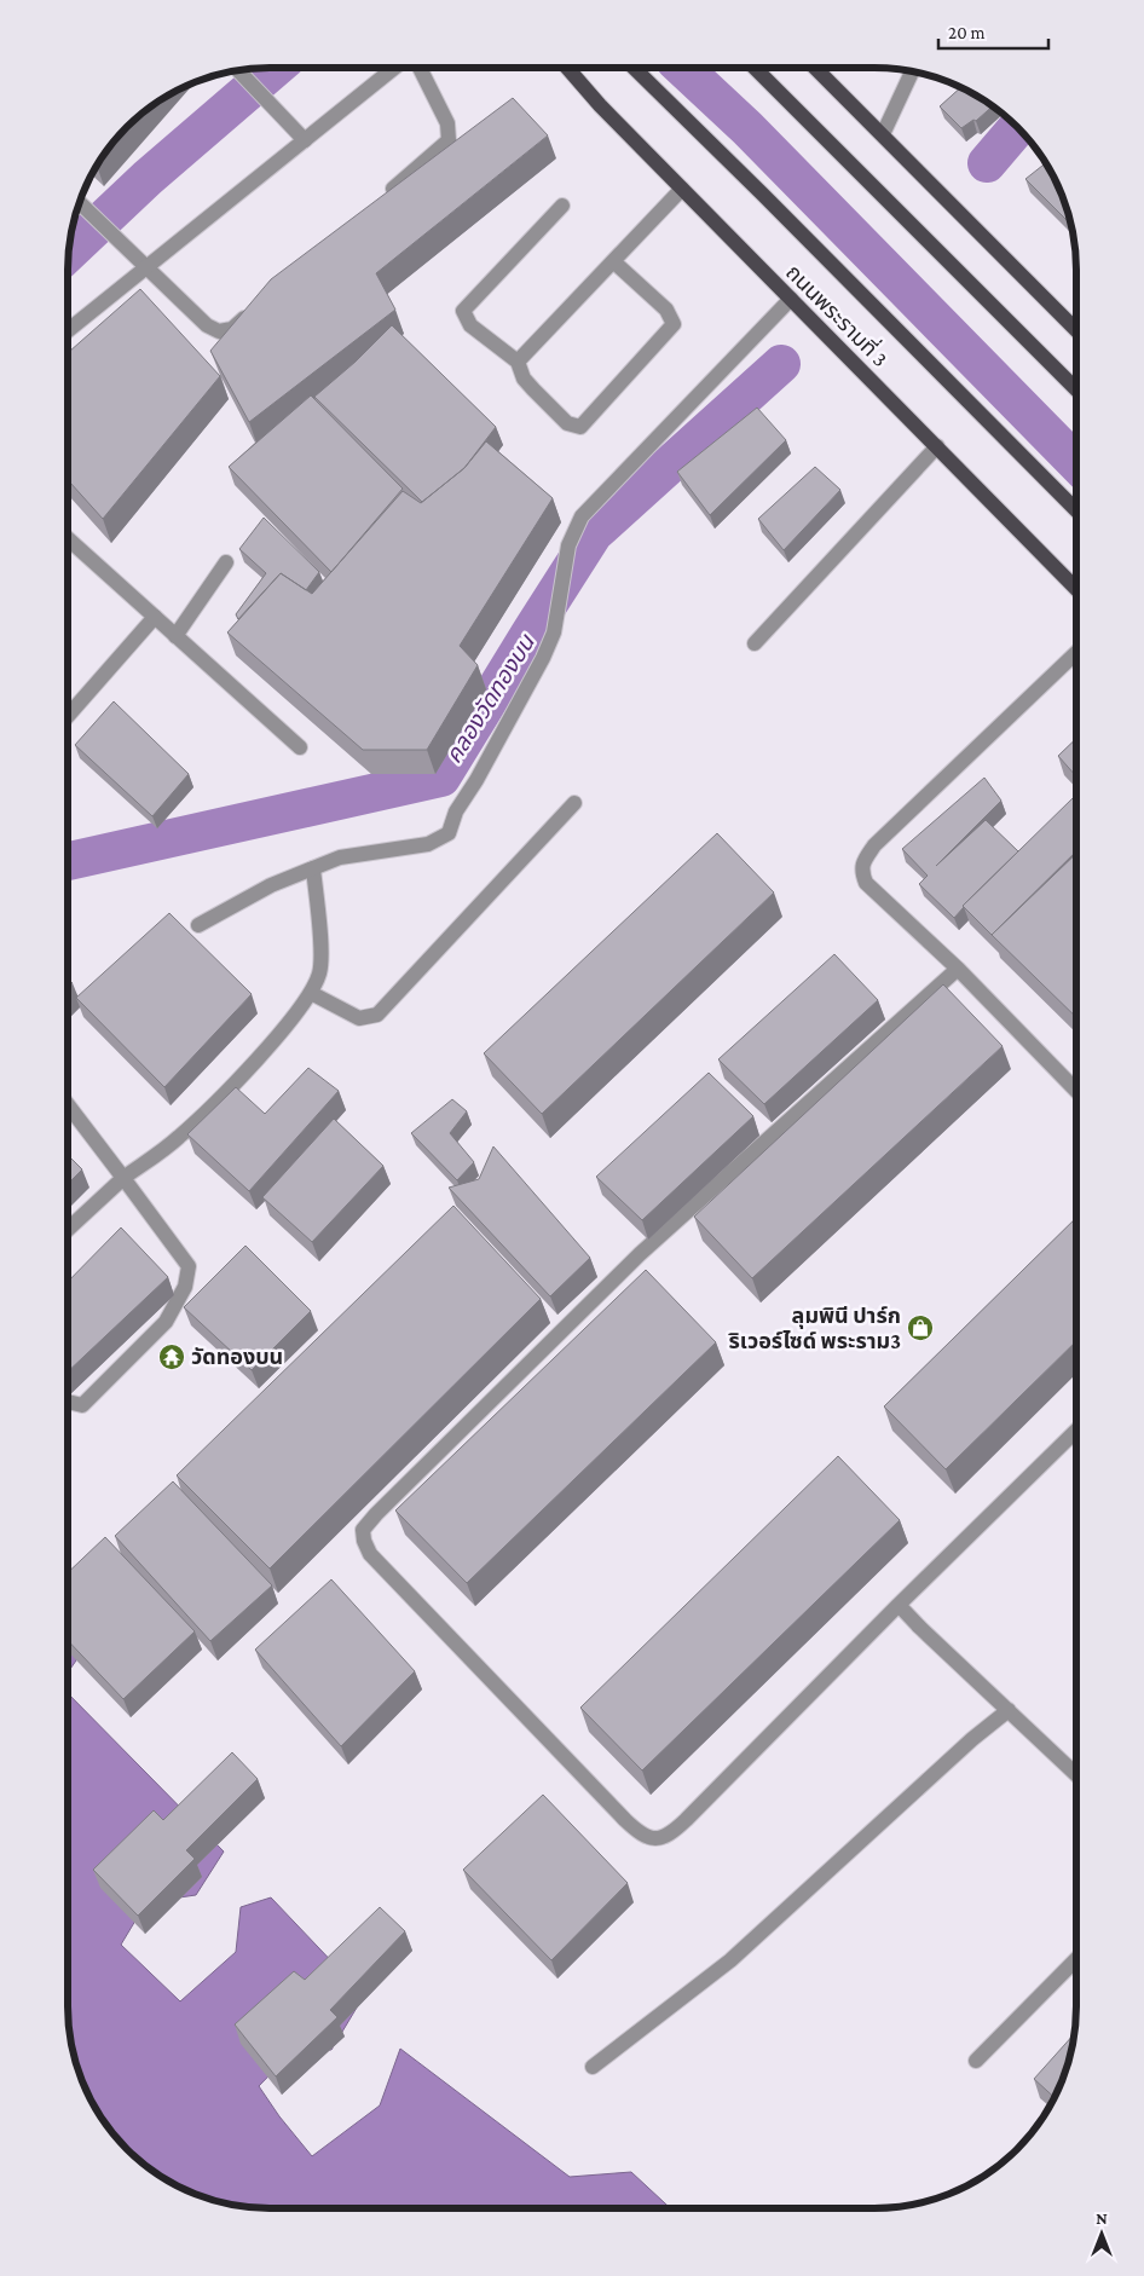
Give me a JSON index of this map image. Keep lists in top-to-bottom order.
{
  "streets": {
    "main road": ["ถนนพระรามที่ 3"]
  },
  "water": ["คลองวัดทองบน"],
  "places": {
    "shop": ["ลุมพินี ปาร์ก ริเวอร์ไซด์ พระราม3"],
    "temple": ["วัดทองบน"]
  },
  "scale_bar": "20 m",
  "north": "top"
}
